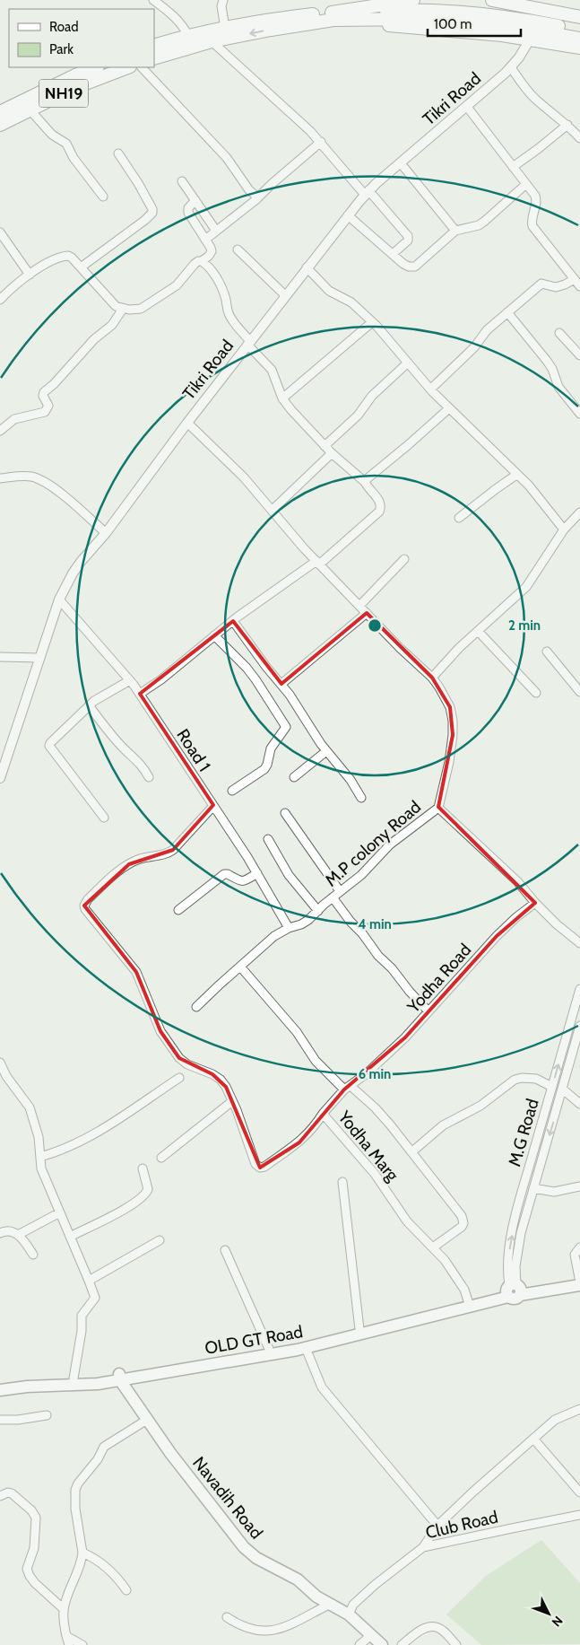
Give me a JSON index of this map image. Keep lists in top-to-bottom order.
{
  "streets": {
    "highway": ["NH19"],
    "main road": ["OLD GT Road", "Navadih Road"],
    "street": [
      "Tikri Road",
      "Road 1",
      "M.P colony Road",
      "Yodha Road",
      "M.G Road",
      "Yodha Marg",
      "Club Road"
    ]
  },
  "crossings": [
    ["Tikri Road", "Road 1"],
    ["Road 1", "M.P colony Road"],
    ["Road 1", "Yodha Marg"],
    ["M.P colony Road", "Yodha Road"],
    ["Yodha Road", "Yodha Marg"],
    ["M.G Road", "OLD GT Road"],
    ["Yodha Marg", "OLD GT Road"],
    ["OLD GT Road", "Navadih Road"],
    ["Navadih Road", "Club Road"]
  ],
  "legend": ["Road", "Park"],
  "scale_bar": "100 m",
  "north": "bottom right",
  "rings": ["2 min", "4 min", "6 min"]
}
